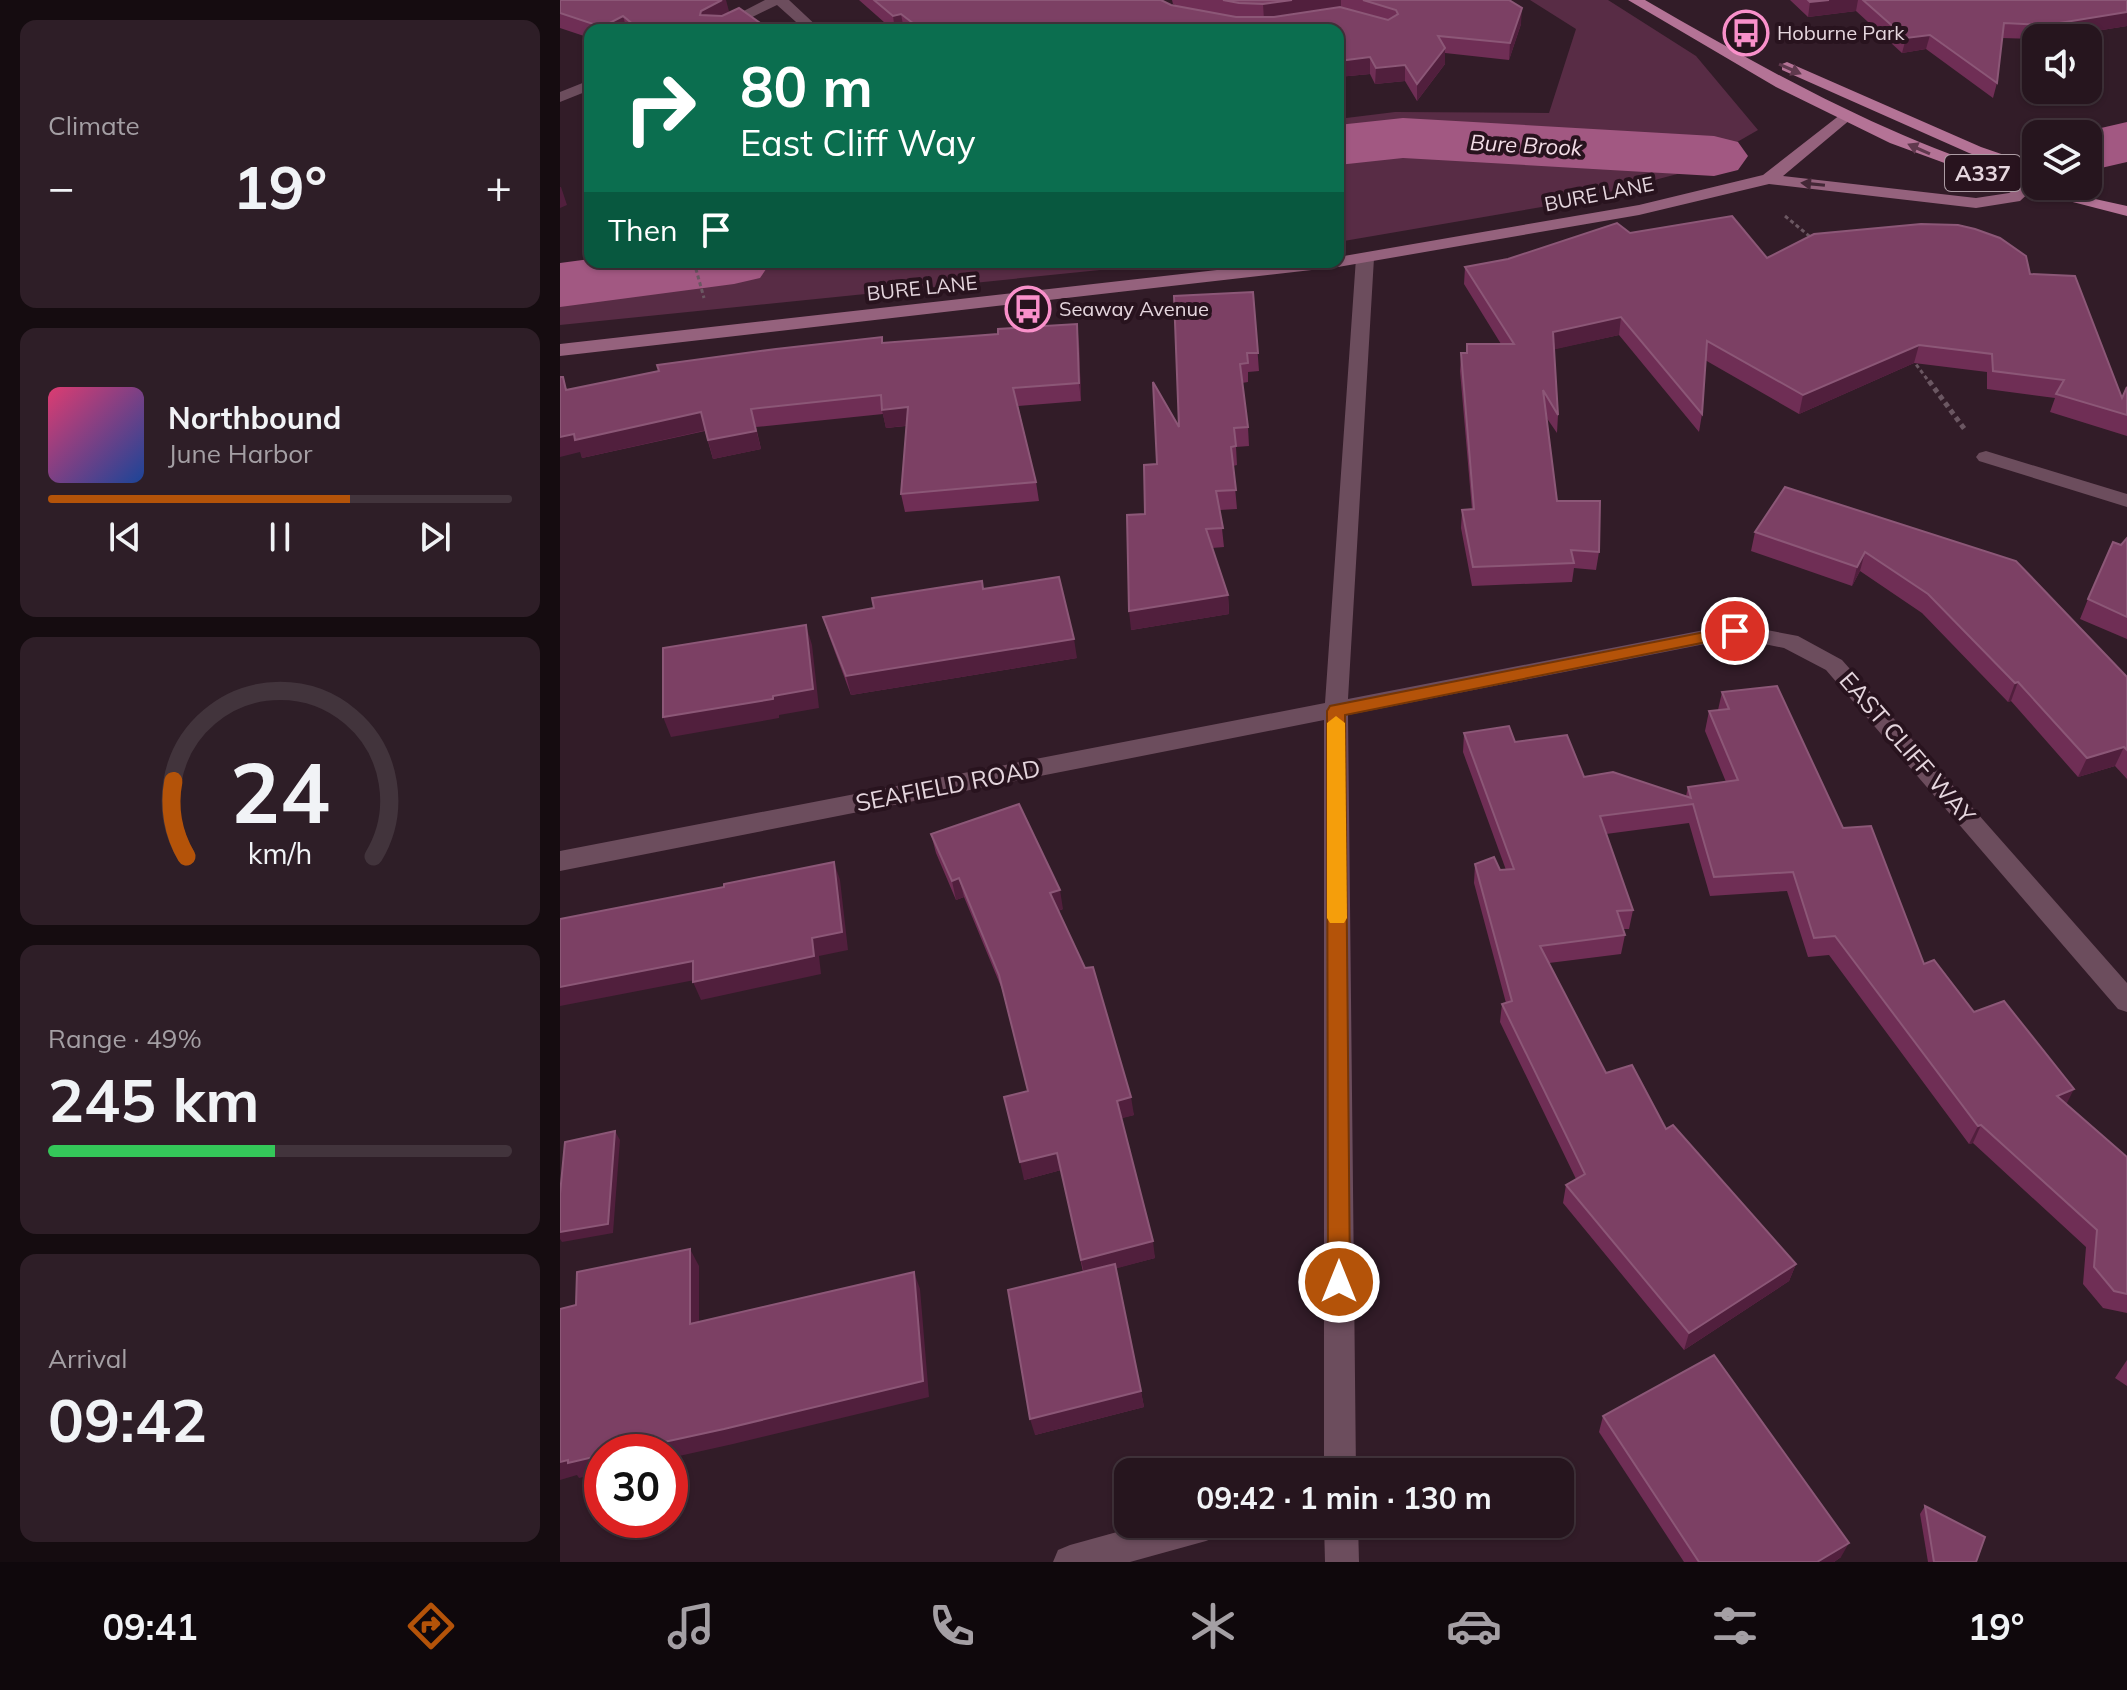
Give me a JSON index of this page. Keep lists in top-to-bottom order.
{
  "streets": {
    "main road": ["A337"],
    "street": ["BURE LANE", "EAST CLIFF WAY", "SEAFIELD ROAD"]
  },
  "crossings": [
    ["A337", "BURE LANE"],
    ["EAST CLIFF WAY", "SEAFIELD ROAD"]
  ],
  "water": ["Bure Brook"],
  "places": {
    "bus stop": ["Hoburne Park", "Seaway Avenue"]
  },
  "page": {
    "tile": [
      "Climate",
      ["Range · 49%", "245 km"],
      ["Arrival", "09:42"]
    ],
    "turn": ["80 m", "East Cliff Way"],
    "heat": ["−", "19°", "+"],
    "then": "Then",
    "song": ["Northbound", "June Harbor"],
    "limit": "30",
    "trip": "09:42 · 1 min · 130 m",
    "tabs": ["09:41", "19°"],
    "gauge": ["24", "km/h"]
  }
}
